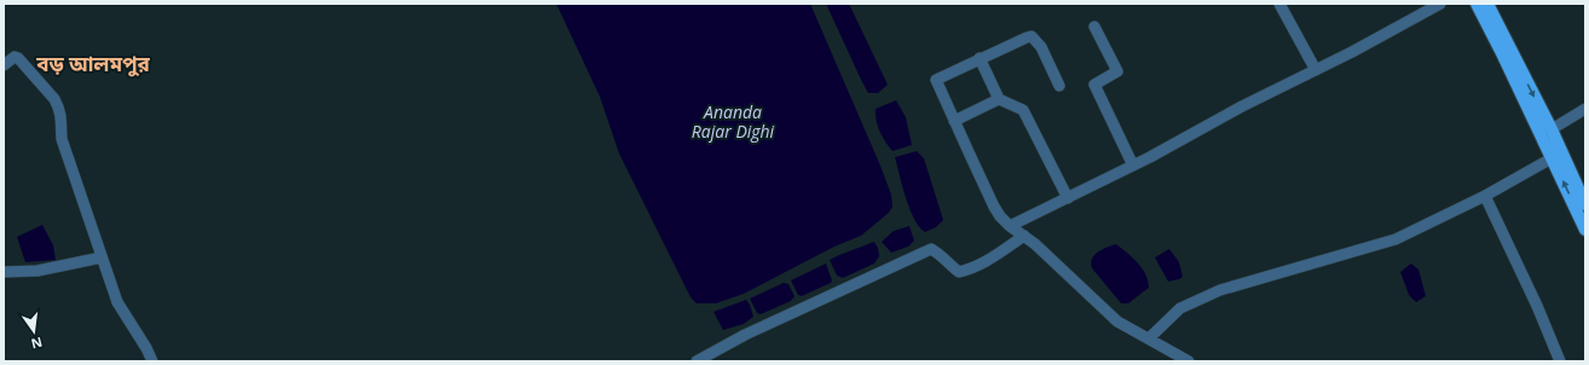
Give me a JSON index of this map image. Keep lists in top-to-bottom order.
{
  "districts": ["বড় আলমপুর"],
  "water": ["Ananda Rajar Dighi"],
  "north": "bottom"
}
